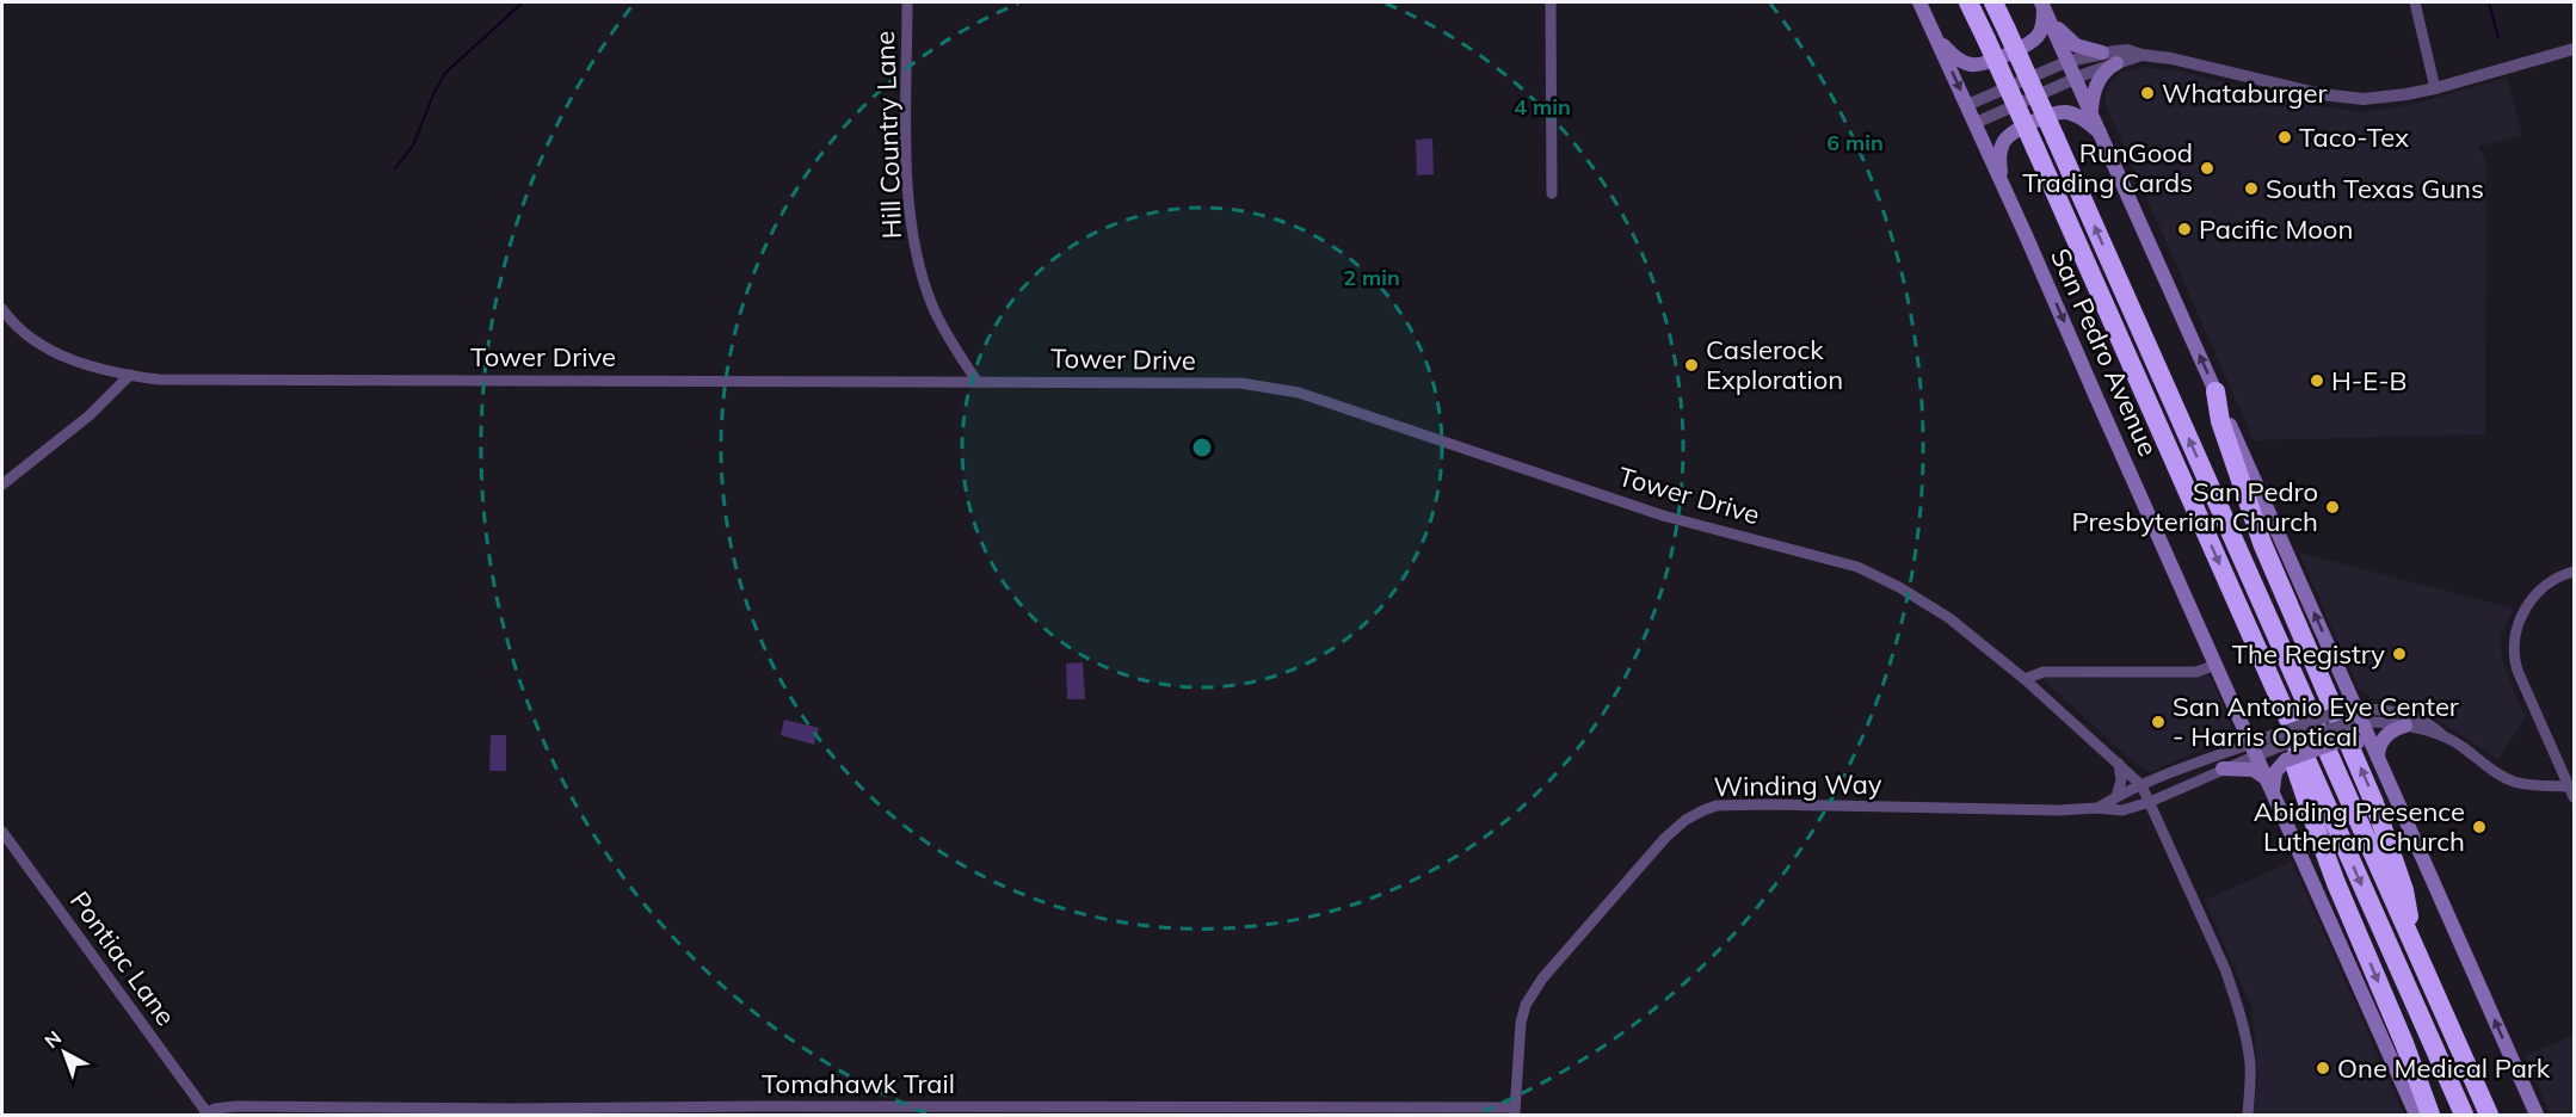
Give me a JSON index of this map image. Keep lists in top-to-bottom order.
{
  "streets": {
    "main road": ["San Pedro Avenue"],
    "street": [
      "Hill Country Lane",
      "Tower Drive",
      "Winding Way",
      "Pontiac Lane",
      "Tomahawk Trail"
    ]
  },
  "crossings": [
    ["Hill Country Lane", "Tower Drive"],
    ["San Pedro Avenue", "Winding Way"],
    ["Tower Drive", "Winding Way"],
    ["Winding Way", "Tomahawk Trail"],
    ["Pontiac Lane", "Tomahawk Trail"]
  ],
  "places": [
    "Whataburger",
    "Taco-Tex",
    "RunGood Trading Cards",
    "South Texas Guns",
    "Pacific Moon",
    "Caslerock Exploration",
    "H-E-B",
    "San Pedro Presbyterian Church",
    "The Registry",
    "San Antonio Eye Center - Harris Optical",
    "Abiding Presence Lutheran Church",
    "One Medical Park"
  ],
  "north": "top left",
  "rings": ["4 min", "6 min", "2 min"]
}
